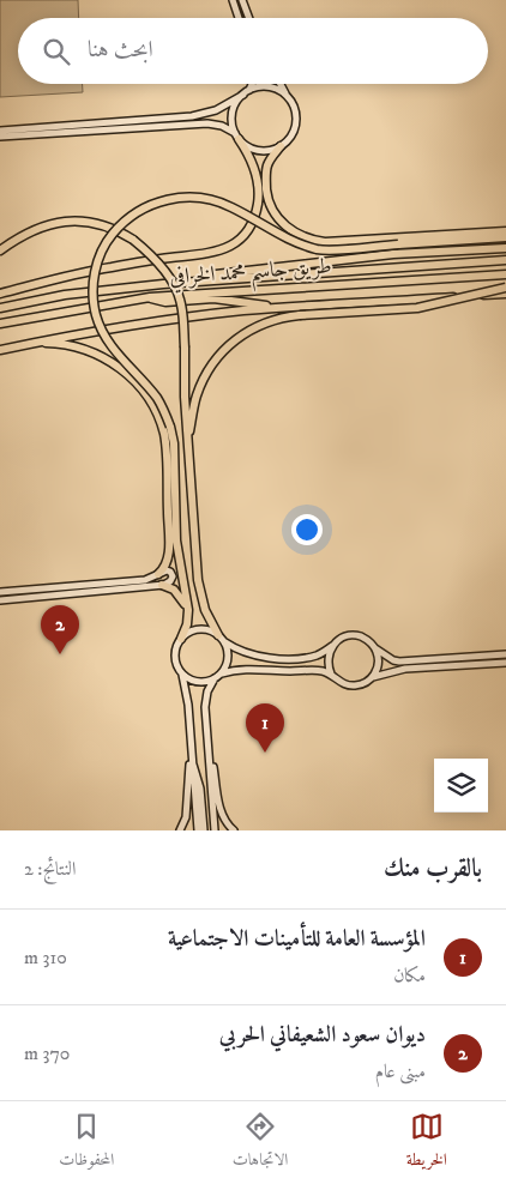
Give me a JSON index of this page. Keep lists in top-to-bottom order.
{
  "streets": {
    "highway": ["طريق جاسم محمد الخرافي"]
  },
  "page": {
    "search": "ابحث هنا",
    "pins": ["2", "1"],
    "heading": ["بالقرب منك", "النتائج: 2"],
    "list": [
      {
        "mark": "1",
        "name": "المؤسسة العامة للتأمينات الاجتماعية",
        "note": "مكان",
        "value": "310 m"
      },
      {
        "mark": "2",
        "name": "ديوان سعود الشعيفاني الحربي",
        "note": "مبنى عام",
        "value": "370 m"
      }
    ],
    "nav": ["الخريطة", "الاتجاهات", "المحفوظات"]
  }
}
